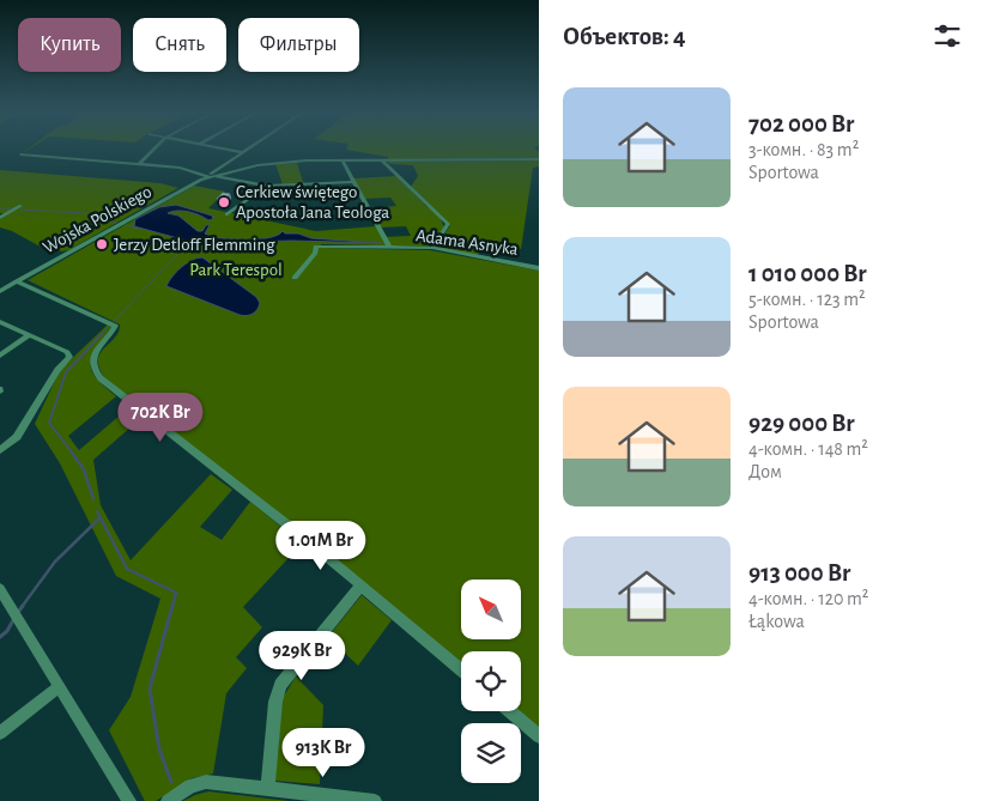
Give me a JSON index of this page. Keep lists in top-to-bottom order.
{
  "streets": {
    "street": ["Wojska Polskiego", "Adama Asnyka"]
  },
  "parks": ["Park Terespol"],
  "places": ["Cerkiew świętego Apostoła Jana Teologa", "Jerzy Detloff Flemming"],
  "north": "top left",
  "page": {
    "heading": "Объектов: 4",
    "chip": ["Купить", "Снять", "Фильтры"],
    "list": [
      {
        "name": "702 000 Br",
        "note": "3-комн. · 83 m² · Sportowa"
      },
      {
        "name": "1 010 000 Br",
        "note": "5-комн. · 123 m² · Sportowa"
      },
      {
        "name": "929 000 Br",
        "note": "4-комн. · 148 m² · Дом"
      },
      {
        "name": "913 000 Br",
        "note": "4-комн. · 120 m² · Łąkowa"
      }
    ],
    "price": [
      "702K Br",
      "1.01M Br",
      "929K Br",
      "913K Br"
    ]
  }
}
